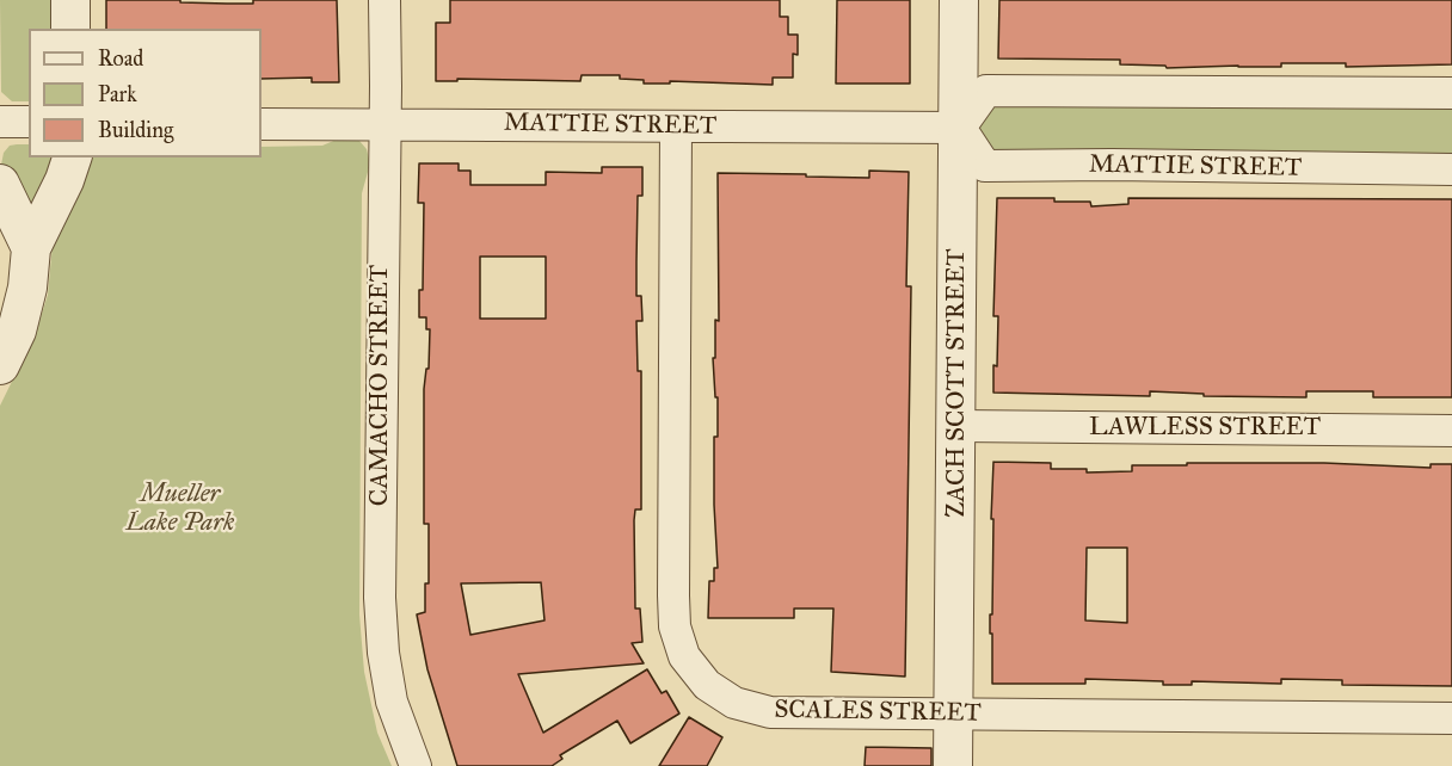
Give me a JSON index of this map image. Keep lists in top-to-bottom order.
{
  "streets": {
    "street": [
      "MATTIE STREET",
      "ZACH SCOTT STREET",
      "CAMACHO STREET",
      "LAWLESS STREET",
      "SCALES STREET"
    ]
  },
  "crossings": [
    ["MATTIE STREET", "ZACH SCOTT STREET"],
    ["MATTIE STREET", "CAMACHO STREET"],
    ["MATTIE STREET", "SCALES STREET"],
    ["ZACH SCOTT STREET", "LAWLESS STREET"],
    ["ZACH SCOTT STREET", "SCALES STREET"]
  ],
  "parks": ["Mueller Lake Park"],
  "legend": ["Road", "Park", "Building"]
}
